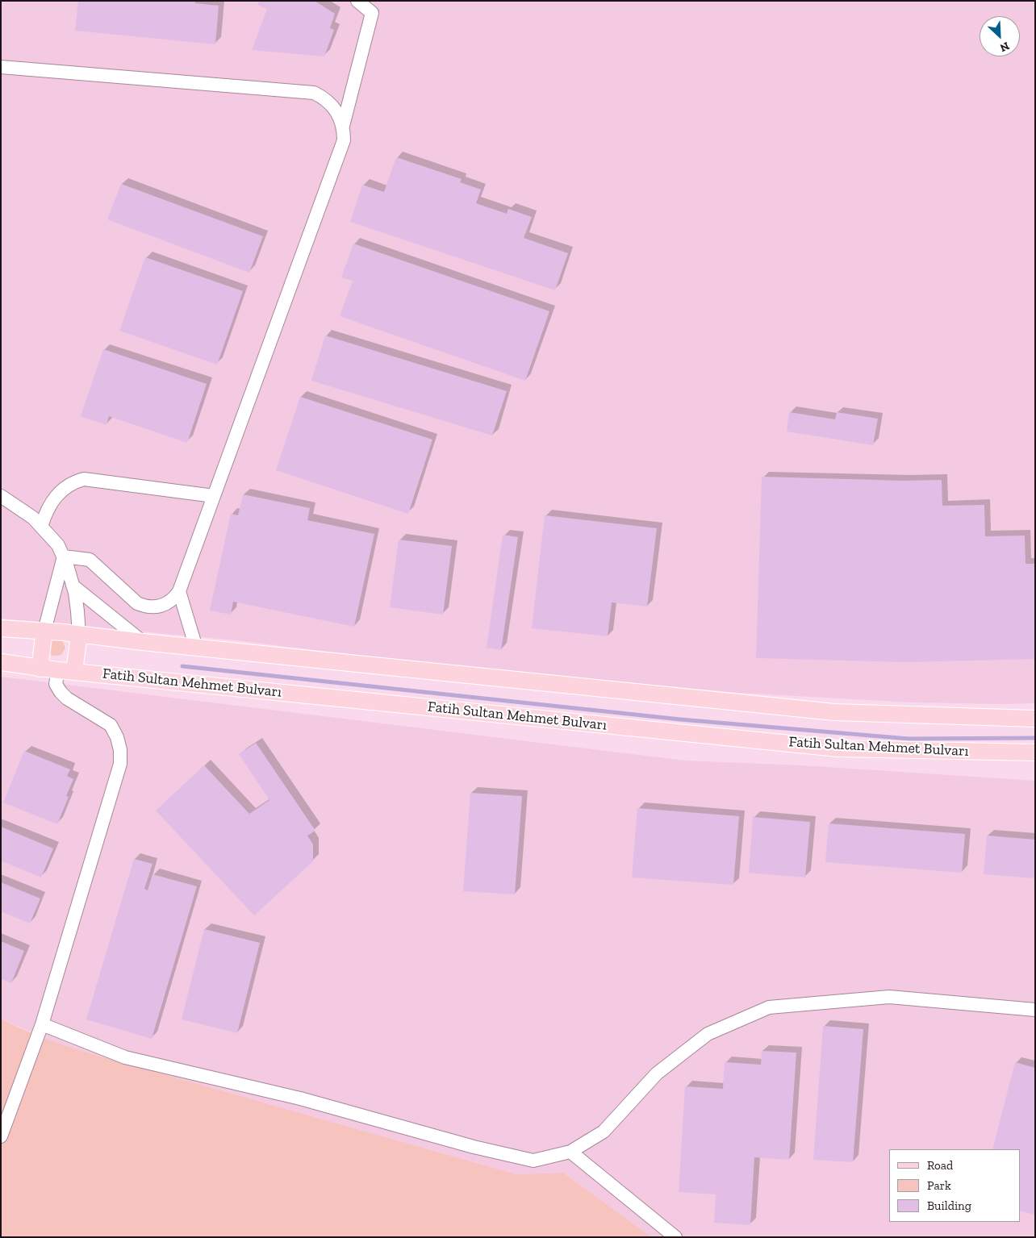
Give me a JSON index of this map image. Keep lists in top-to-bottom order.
{
  "streets": {
    "main road": ["Fatih Sultan Mehmet Bulvarı"]
  },
  "legend": ["Road", "Park", "Building"],
  "north": "bottom right"
}
